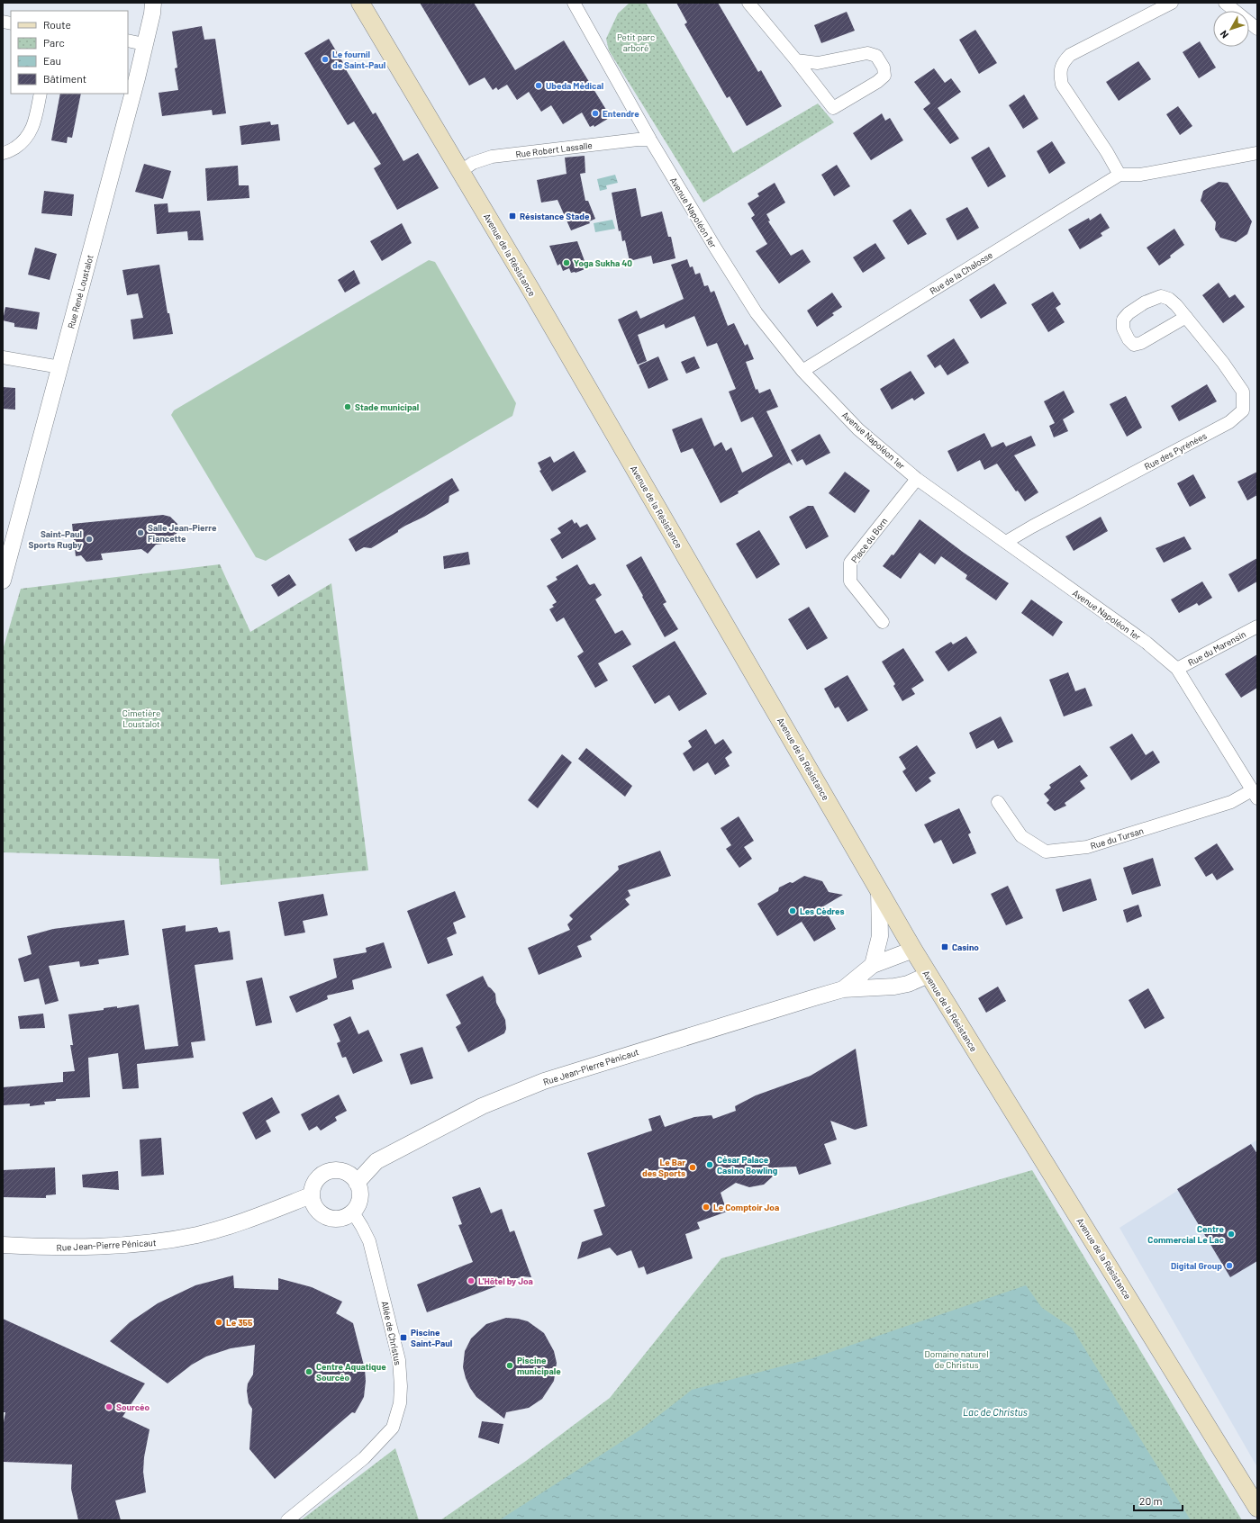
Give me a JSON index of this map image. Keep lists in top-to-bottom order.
{
  "streets": {
    "main road": ["Avenue de la Résistance"],
    "street": [
      "Rue Robert Lassalle",
      "Avenue Napoléon 1er",
      "Rue de la Chalosse",
      "Rue René Loustalot",
      "Rue des Pyrénées",
      "Place du Born",
      "Rue du Marensin",
      "Rue du Tursan",
      "Rue Jean-Pierre Pénicaut",
      "Allée de Christus"
    ]
  },
  "crossings": [
    ["Rue Robert Lassalle", "Avenue Napoléon 1er"],
    ["Rue Robert Lassalle", "Avenue de la Résistance"],
    ["Avenue Napoléon 1er", "Rue de la Chalosse"],
    ["Avenue Napoléon 1er", "Rue des Pyrénées"],
    ["Avenue Napoléon 1er", "Place du Born"],
    ["Avenue Napoléon 1er", "Rue du Marensin"],
    ["Avenue Napoléon 1er", "Rue du Tursan"],
    ["Avenue de la Résistance", "Rue Jean-Pierre Pénicaut"],
    ["Rue Jean-Pierre Pénicaut", "Allée de Christus"]
  ],
  "water": ["Lac de Christus"],
  "parks": ["Petit parc arboré", "Cimetière Loustalot", "Domaine naturel de Christus"],
  "places": {
    "other": [
      "Le fournil de Saint-Paul",
      "Ubeda Médical",
      "Entendre",
      "Yoga Sukha 40",
      "Stade municipal",
      "Salle Jean-Pierre Fiancette",
      "Saint-Paul Sports Rugby",
      "Les Cèdres",
      "César Palace Casino Bowling",
      "Le Bar des Sports",
      "Le Comptoir Joa",
      "Centre Commercial Le Lac",
      "Digital Group",
      "L'Hôtel by Joa",
      "Le 355",
      "Piscine municipale",
      "Centre Aquatique Sourcéo",
      "Sourcéo"
    ],
    "transit": ["Résistance Stade", "Casino", "Piscine Saint-Paul"]
  },
  "legend": [
    "Route",
    "Parc",
    "Eau",
    "Bâtiment"
  ],
  "scale_bar": "20 m",
  "north": "bottom left"
}
